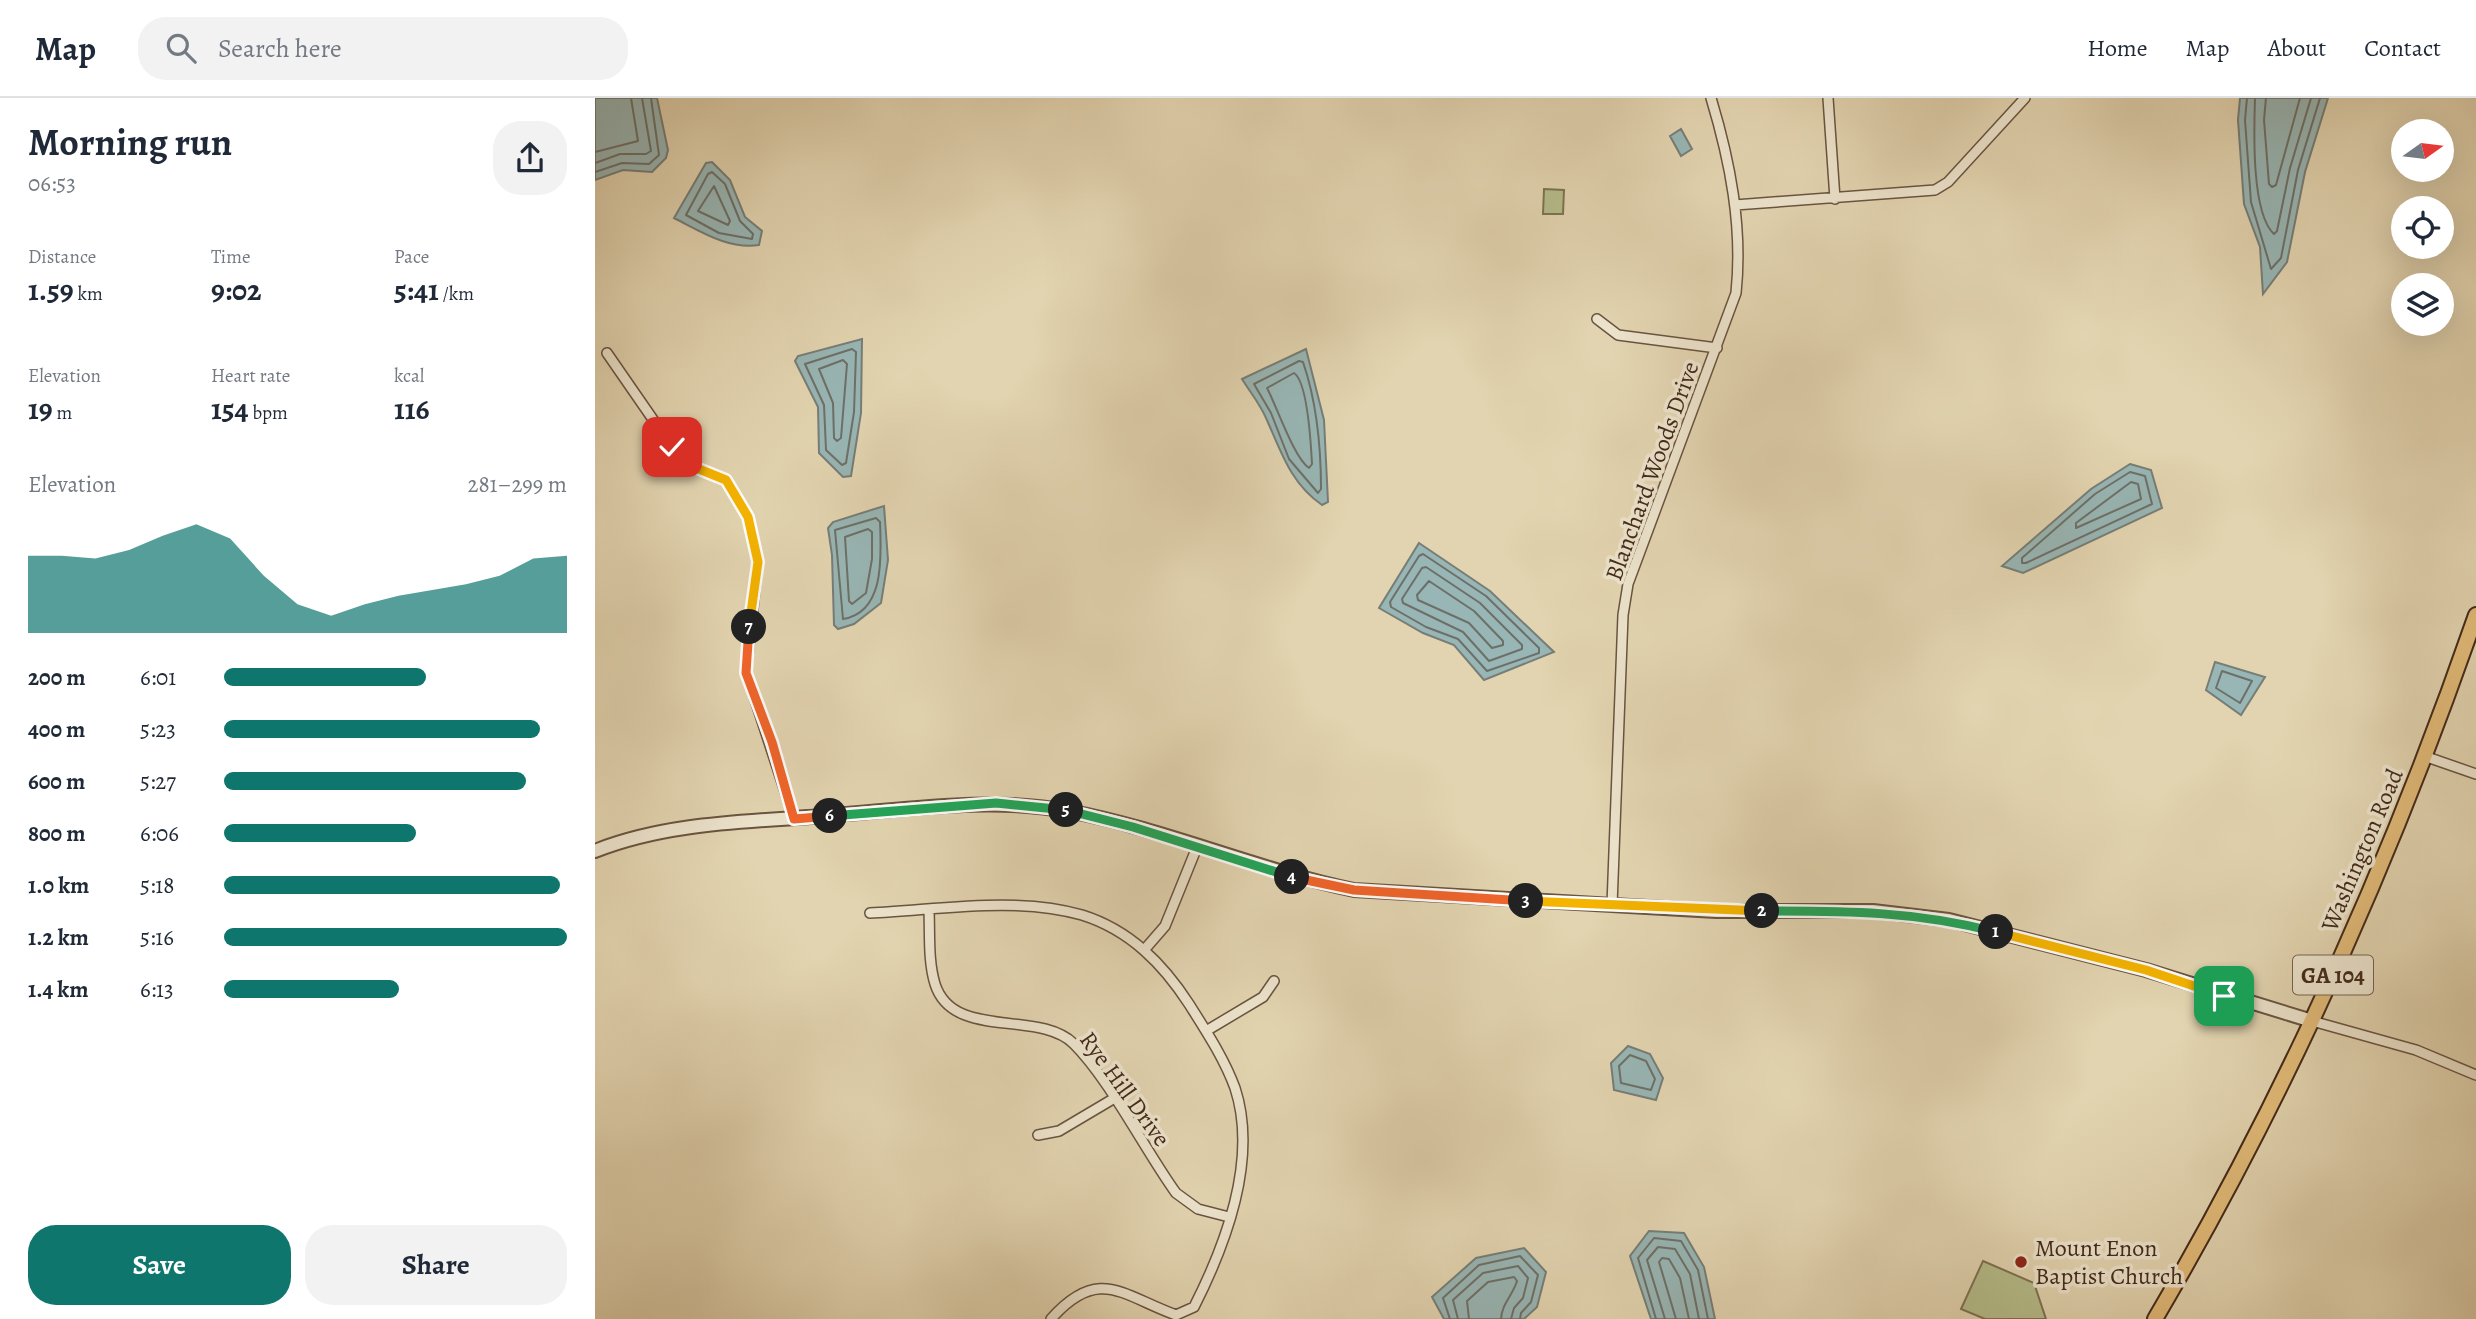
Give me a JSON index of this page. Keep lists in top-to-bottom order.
{
  "streets": {
    "main road": ["Washington Road", "GA 104"],
    "street": ["Blanchard Woods Drive", "Rye Hill Drive"]
  },
  "places": ["Mount Enon Baptist Church"],
  "north": "right",
  "page": {
    "header": "Map",
    "search": "Search here",
    "nav": [
      "Home",
      "Map",
      "About",
      "Contact"
    ],
    "heading": ["Morning run", "06:53"],
    "stats": [
      ["Distance", "1.59 km"],
      ["Time", "9:02"],
      ["Pace", "5:41 /km"],
      ["Elevation", "19 m"],
      ["Heart rate", "154 bpm"],
      ["kcal", "116"]
    ],
    "chart": ["Elevation", "281–299 m"],
    "pins": [
      "7",
      "5",
      "6",
      "4",
      "3",
      "2",
      "1"
    ],
    "list": [
      {
        "name": "200 m",
        "note": "6:01"
      },
      {
        "name": "400 m",
        "note": "5:23"
      },
      {
        "name": "600 m",
        "note": "5:27"
      },
      {
        "name": "800 m",
        "note": "6:06"
      },
      {
        "name": "1.0 km",
        "note": "5:18"
      },
      {
        "name": "1.2 km",
        "note": "5:16"
      },
      {
        "name": "1.4 km",
        "note": "6:13"
      }
    ],
    "buttons": ["Save", "Share"]
  }
}
